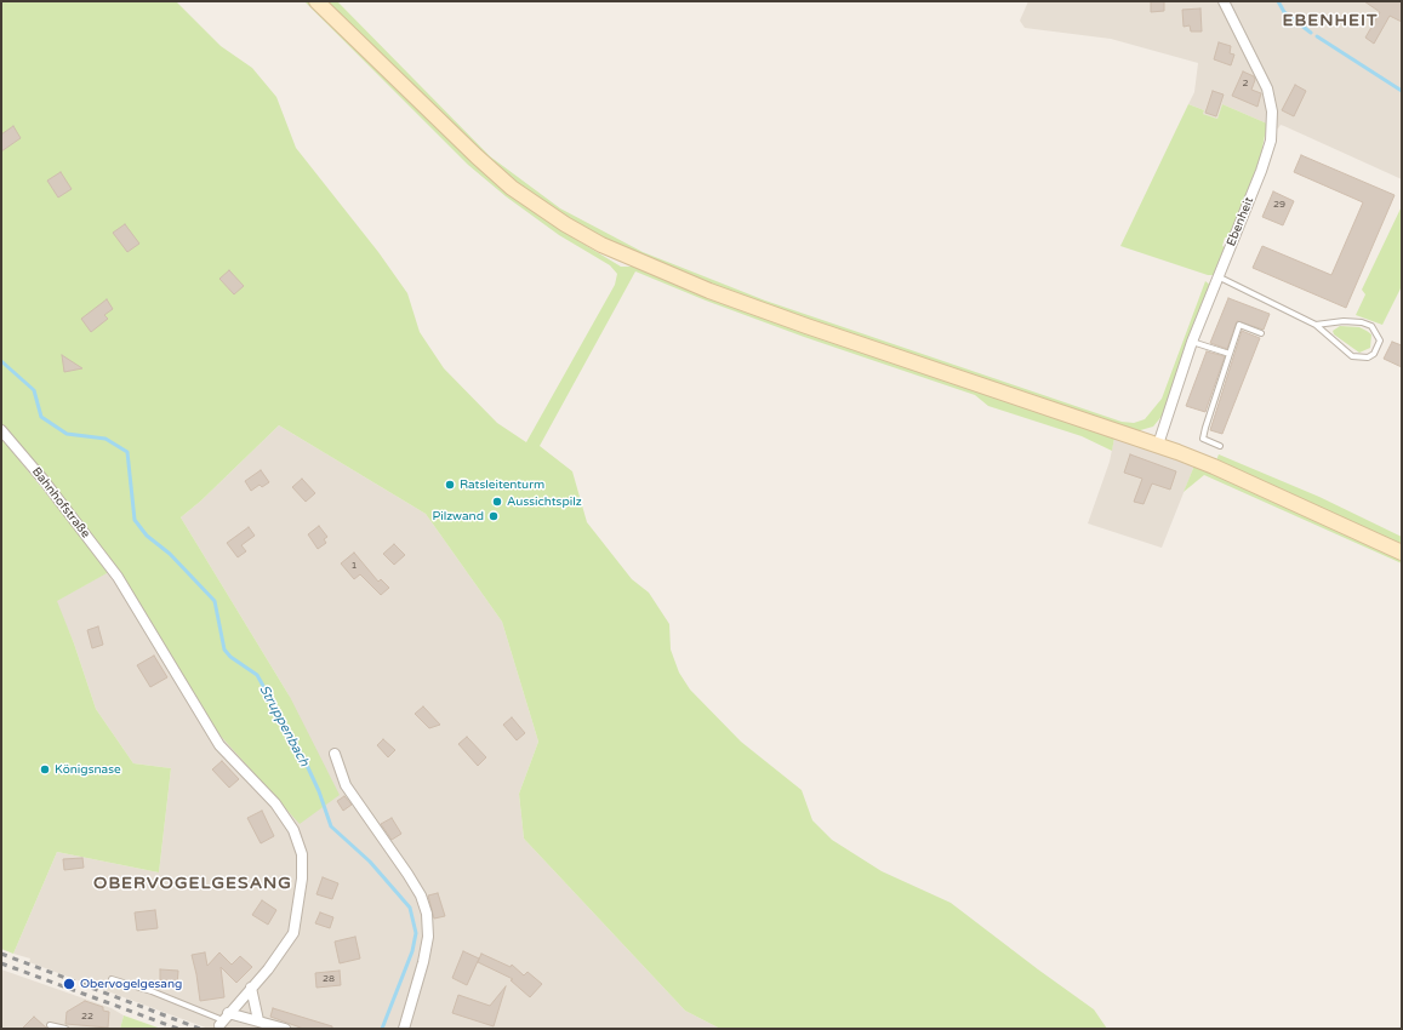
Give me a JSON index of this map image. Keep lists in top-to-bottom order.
{
  "streets": {
    "street": ["Ebenheit", "Bahnhofstraße"]
  },
  "districts": ["EBENHEIT", "OBERVOGELGESANG"],
  "water": ["Struppenbach"],
  "places": [
    "Ratsleitenturm",
    "Aussichtspilz",
    "Pilzwand",
    "Königsnase",
    "Obervogelgesang"
  ],
  "house_numbers": [
    "2",
    "29",
    "1",
    "28",
    "22"
  ]
}
